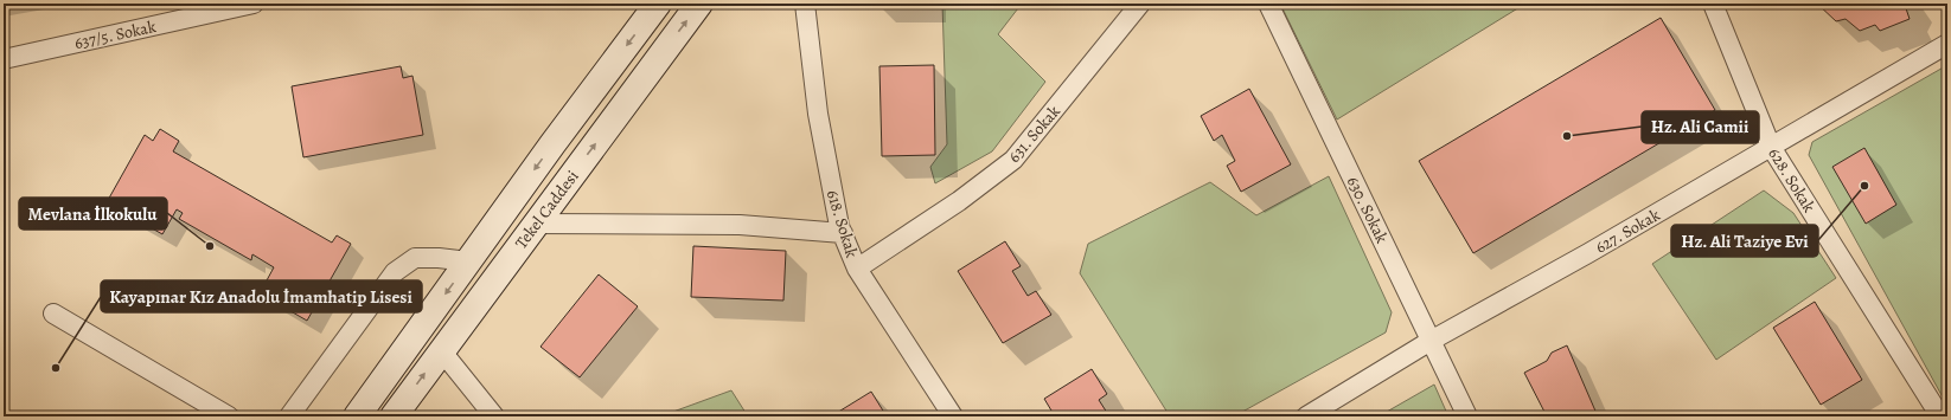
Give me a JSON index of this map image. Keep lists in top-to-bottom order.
{
  "streets": {
    "main road": ["Tekel Caddesi"],
    "street": [
      "637/5. Sokak",
      "631. Sokak",
      "628. Sokak",
      "630. Sokak",
      "618. Sokak",
      "627. Sokak"
    ]
  },
  "crossings": [
    ["631. Sokak", "618. Sokak"],
    ["628. Sokak", "627. Sokak"],
    ["630. Sokak", "627. Sokak"]
  ],
  "places": [
    "Hz. Ali Camii",
    "Hz. Ali Taziye Evi",
    "Mevlana İlkokulu",
    "Kayapınar Kız Anadolu İmamhatip Lisesi"
  ]
}
